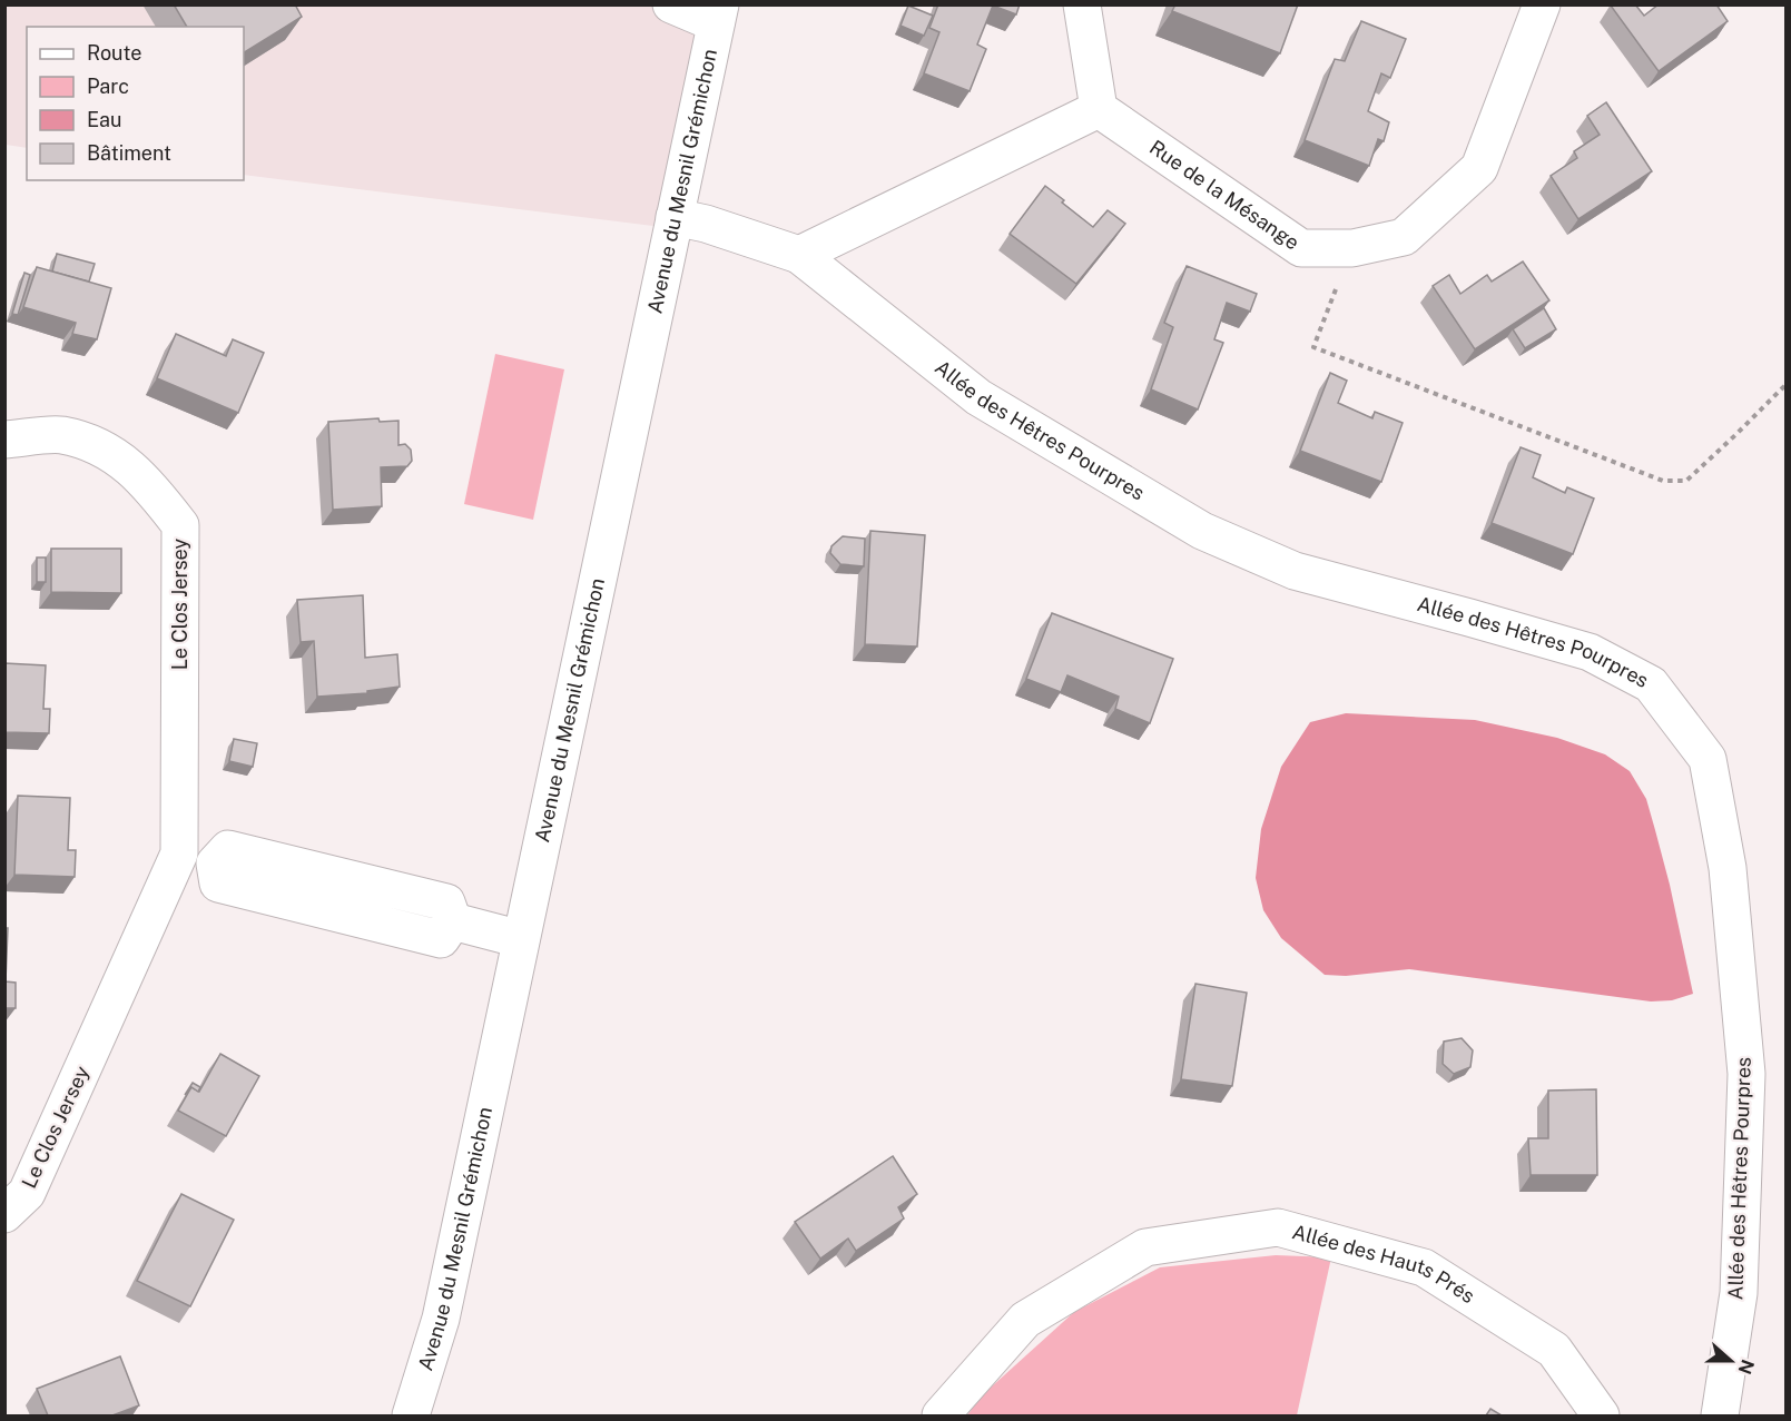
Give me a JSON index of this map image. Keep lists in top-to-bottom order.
{
  "streets": {
    "street": [
      "Avenue du Mesnil Grémichon",
      "Rue de la Mésange",
      "Allée des Hêtres Pourpres",
      "Le Clos Jersey",
      "Allée des Hauts Prés"
    ]
  },
  "legend": [
    "Route",
    "Parc",
    "Eau",
    "Bâtiment"
  ],
  "north": "right"
}
